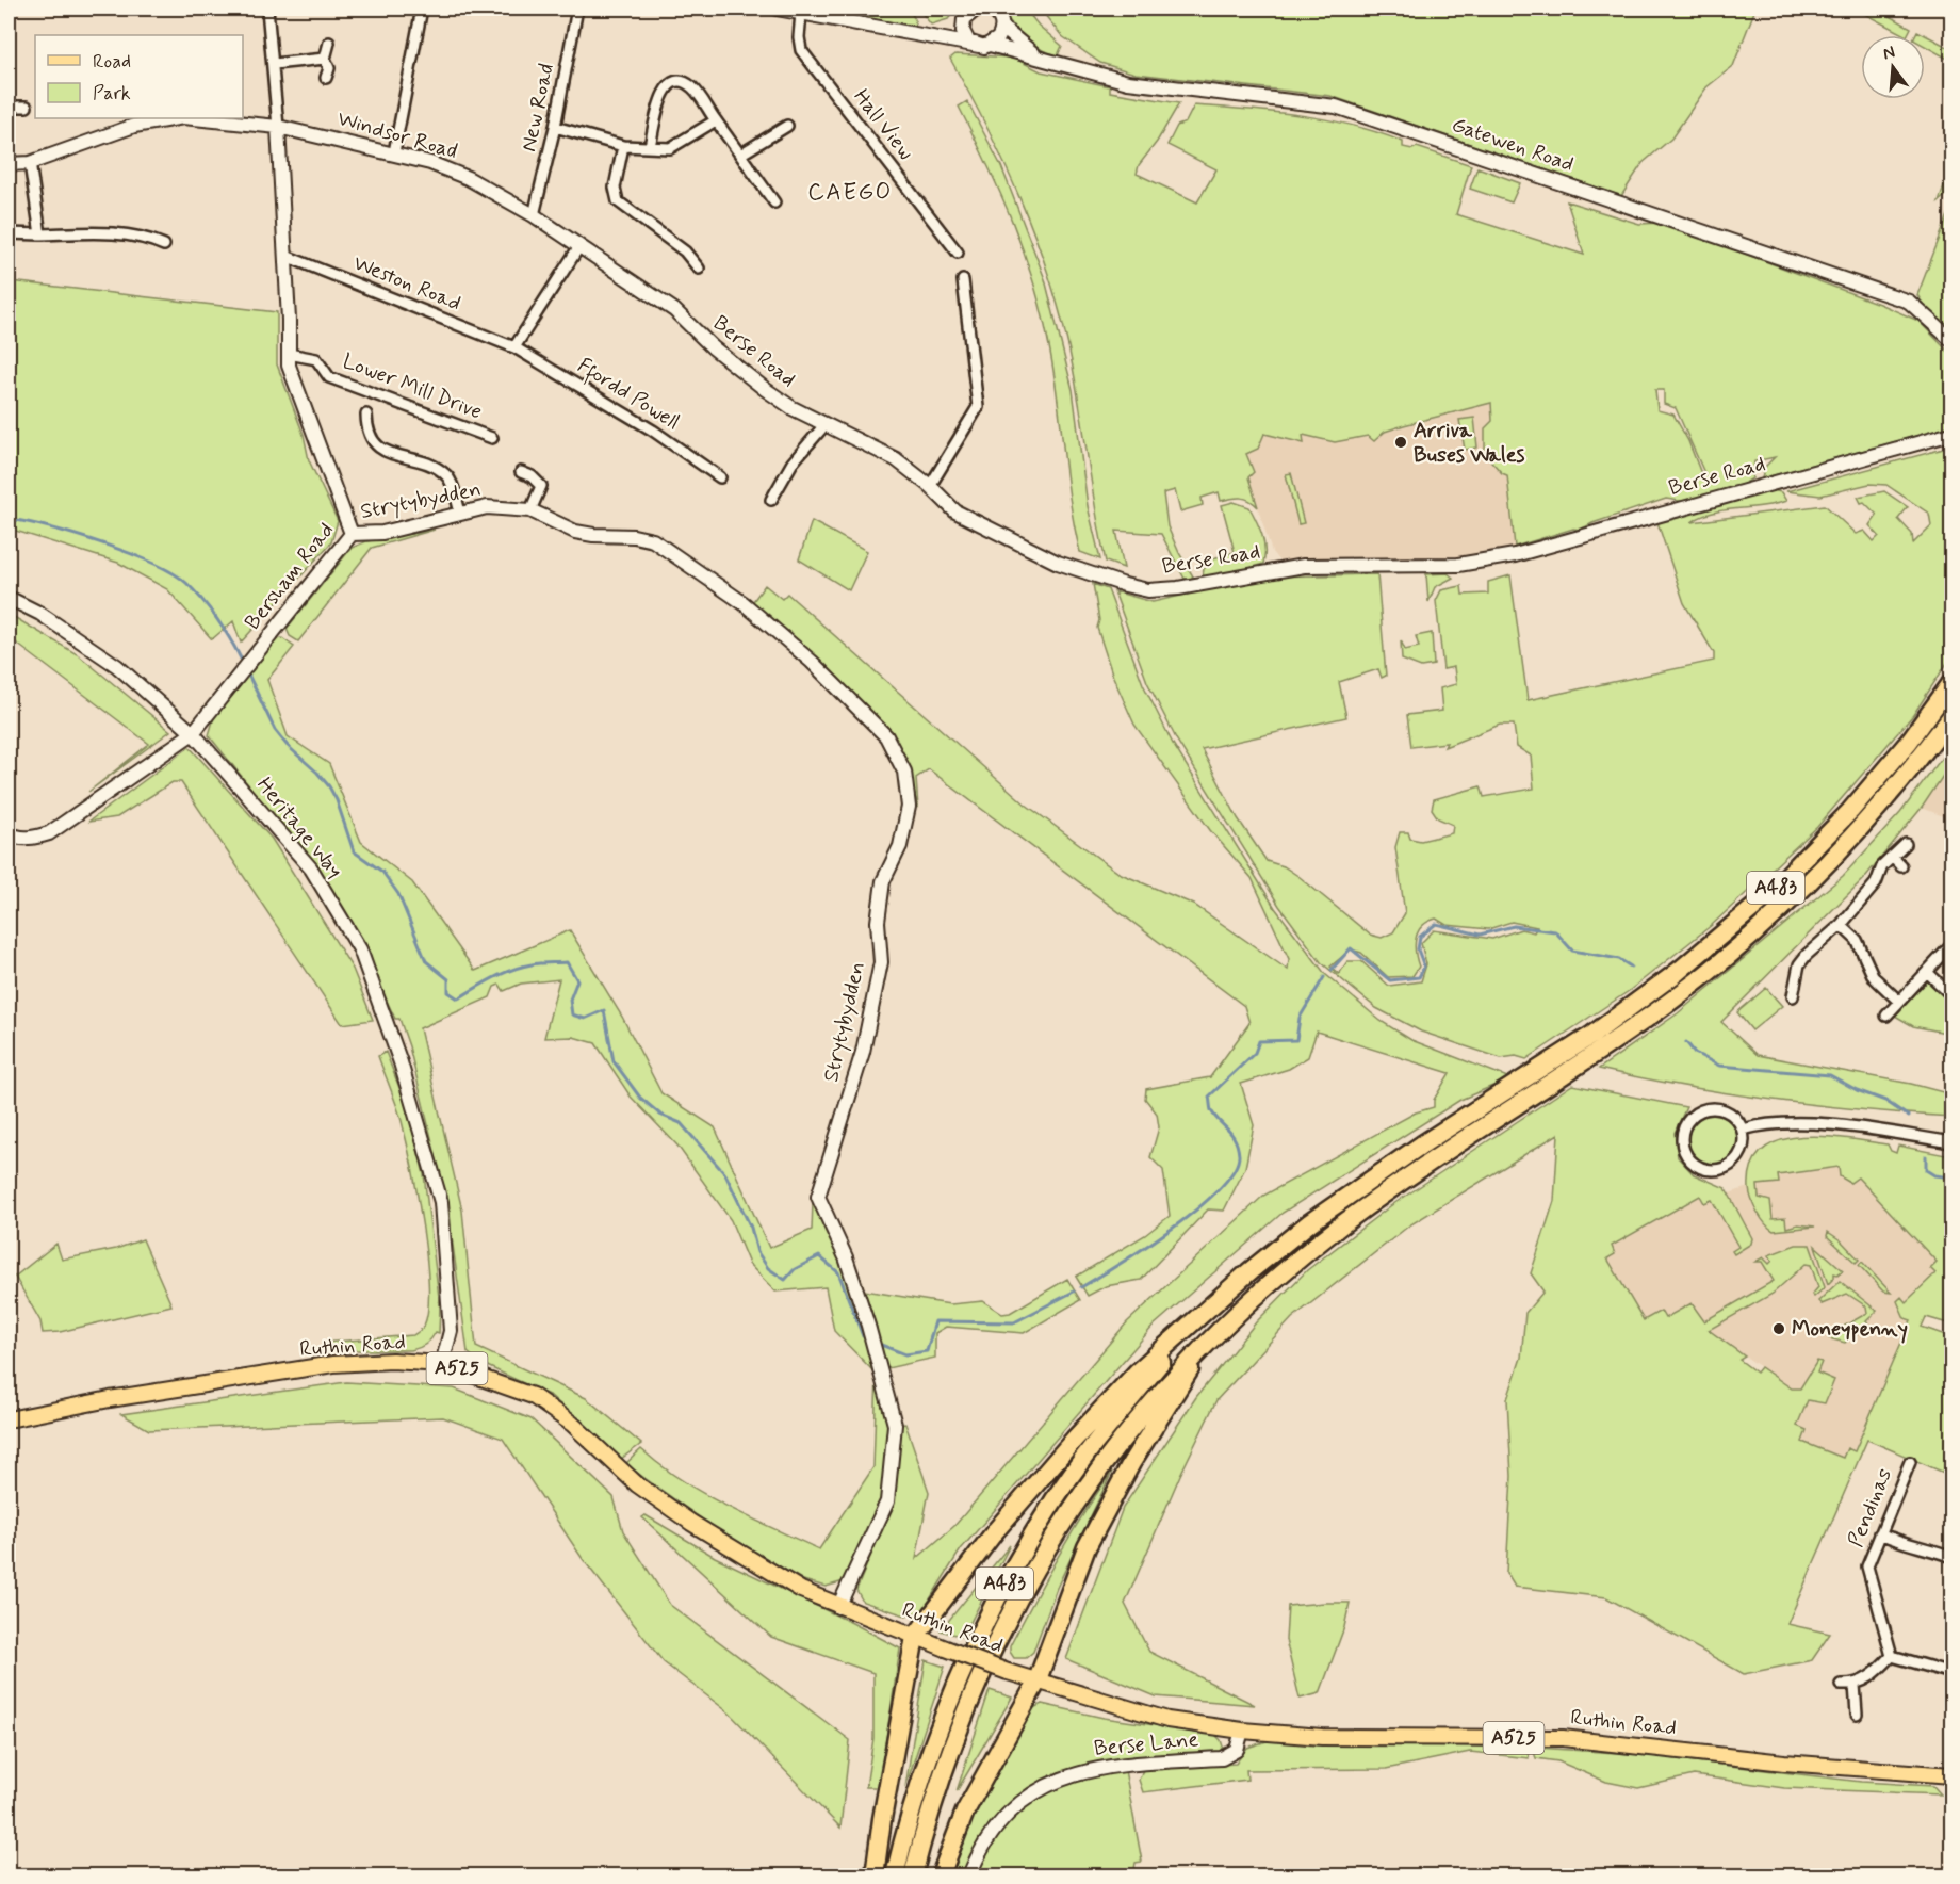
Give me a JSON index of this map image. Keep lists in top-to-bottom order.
{
  "streets": {
    "highway": ["A483"],
    "main road": [
      "Windsor Road",
      "Gatewen Road",
      "Berse Road",
      "Strytybydden",
      "Bersham Road",
      "Heritage Way",
      "Ruthin Road",
      "A525",
      "Berse Lane"
    ],
    "street": [
      "New Road",
      "Hall View",
      "Weston Road",
      "Lower Mill Drive",
      "Ffordd Powell",
      "Pendinas"
    ]
  },
  "crossings": [
    ["New Road", "Windsor Road"],
    ["New Road", "Berse Road"],
    ["Hall View", "Gatewen Road"],
    ["Windsor Road", "Berse Road"],
    ["Windsor Road", "Bersham Road"],
    ["Weston Road", "Ffordd Powell"],
    ["Weston Road", "Bersham Road"],
    ["Lower Mill Drive", "Bersham Road"],
    ["Strytybydden", "Bersham Road"],
    ["Strytybydden", "Ruthin Road"],
    ["Bersham Road", "Heritage Way"],
    ["Heritage Way", "Ruthin Road"],
    ["A483", "Ruthin Road"],
    ["Ruthin Road", "Berse Lane"]
  ],
  "districts": ["CAEGO"],
  "places": ["Arriva Buses Wales", "Moneypenny"],
  "legend": ["Road", "Park"],
  "north": "top"
}
